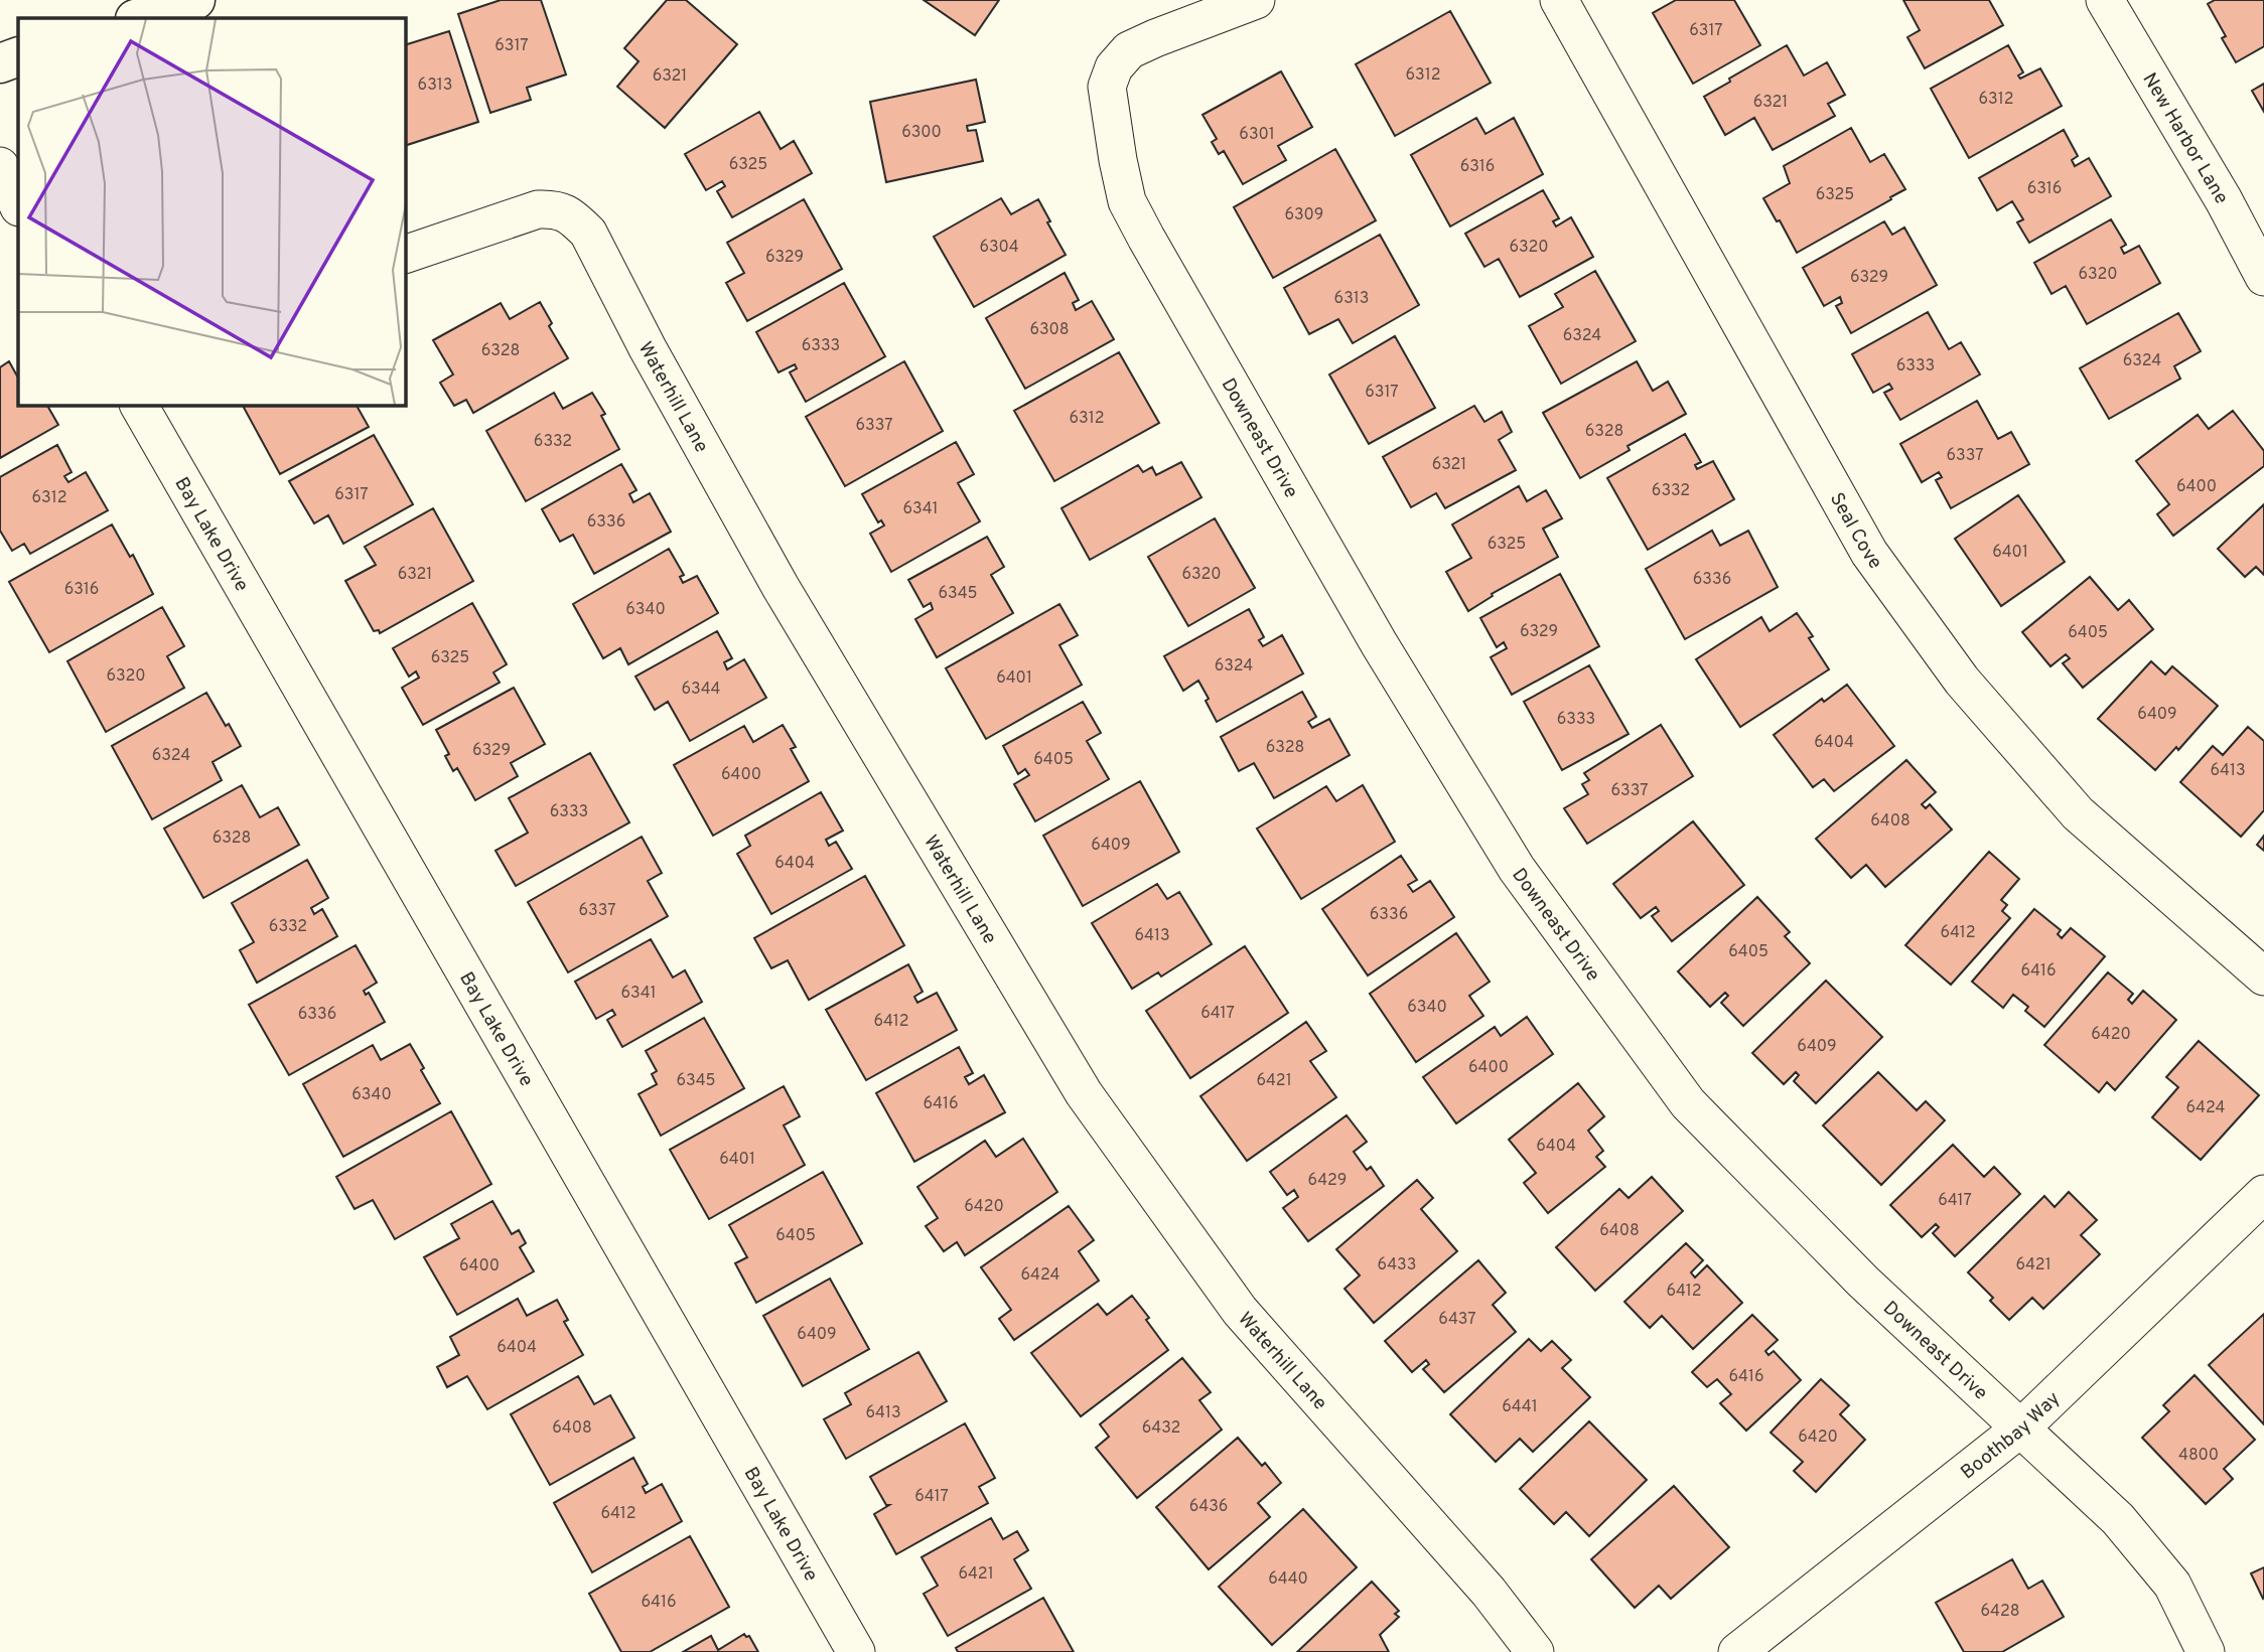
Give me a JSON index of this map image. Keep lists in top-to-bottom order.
{
  "streets": {
    "street": [
      "New Harbor Lane",
      "Waterhill Lane",
      "Downeast Drive",
      "Seal Cove",
      "Bay Lake Drive",
      "Boothbay Way"
    ]
  },
  "crossings": [
    ["Downeast Drive", "Boothbay Way"]
  ],
  "house_numbers": [
    "6317",
    "6317",
    "6312",
    "6321",
    "6313",
    "6312",
    "6321",
    "6300",
    "6301",
    "6325",
    "6316",
    "6316",
    "6325",
    "6309",
    "6304",
    "6320",
    "6329",
    "6320",
    "6329",
    "6313",
    "6308",
    "6324",
    "6333",
    "6328",
    "6324",
    "6333",
    "6317",
    "6312",
    "6337",
    "6328",
    "6332",
    "6337",
    "6321",
    "6400",
    "6332",
    "6317",
    "6312",
    "6341",
    "6336",
    "6325",
    "6401",
    "6321",
    "6320",
    "6336",
    "6316",
    "6345",
    "6340",
    "6329",
    "6405",
    "6325",
    "6324",
    "6320",
    "6401",
    "6344",
    "6409",
    "6333",
    "6404",
    "6328",
    "6329",
    "6324",
    "6405",
    "6413",
    "6400",
    "6337",
    "6333",
    "6408",
    "6328",
    "6409",
    "6404",
    "6337",
    "6336",
    "6332",
    "6412",
    "6413",
    "6405",
    "6416",
    "6341",
    "6340",
    "6417",
    "6336",
    "6412",
    "6420",
    "6409",
    "6400",
    "6345",
    "6421",
    "6340",
    "6416",
    "6424",
    "6404",
    "6401",
    "6429",
    "6417",
    "6420",
    "6408",
    "6405",
    "6433",
    "6421",
    "6400",
    "6424",
    "6412",
    "6437",
    "6409",
    "6404",
    "6416",
    "6441",
    "6413",
    "6408",
    "6432",
    "6420",
    "4800",
    "6417",
    "6436",
    "6412",
    "6421",
    "6440",
    "6416",
    "6428"
  ]
}
